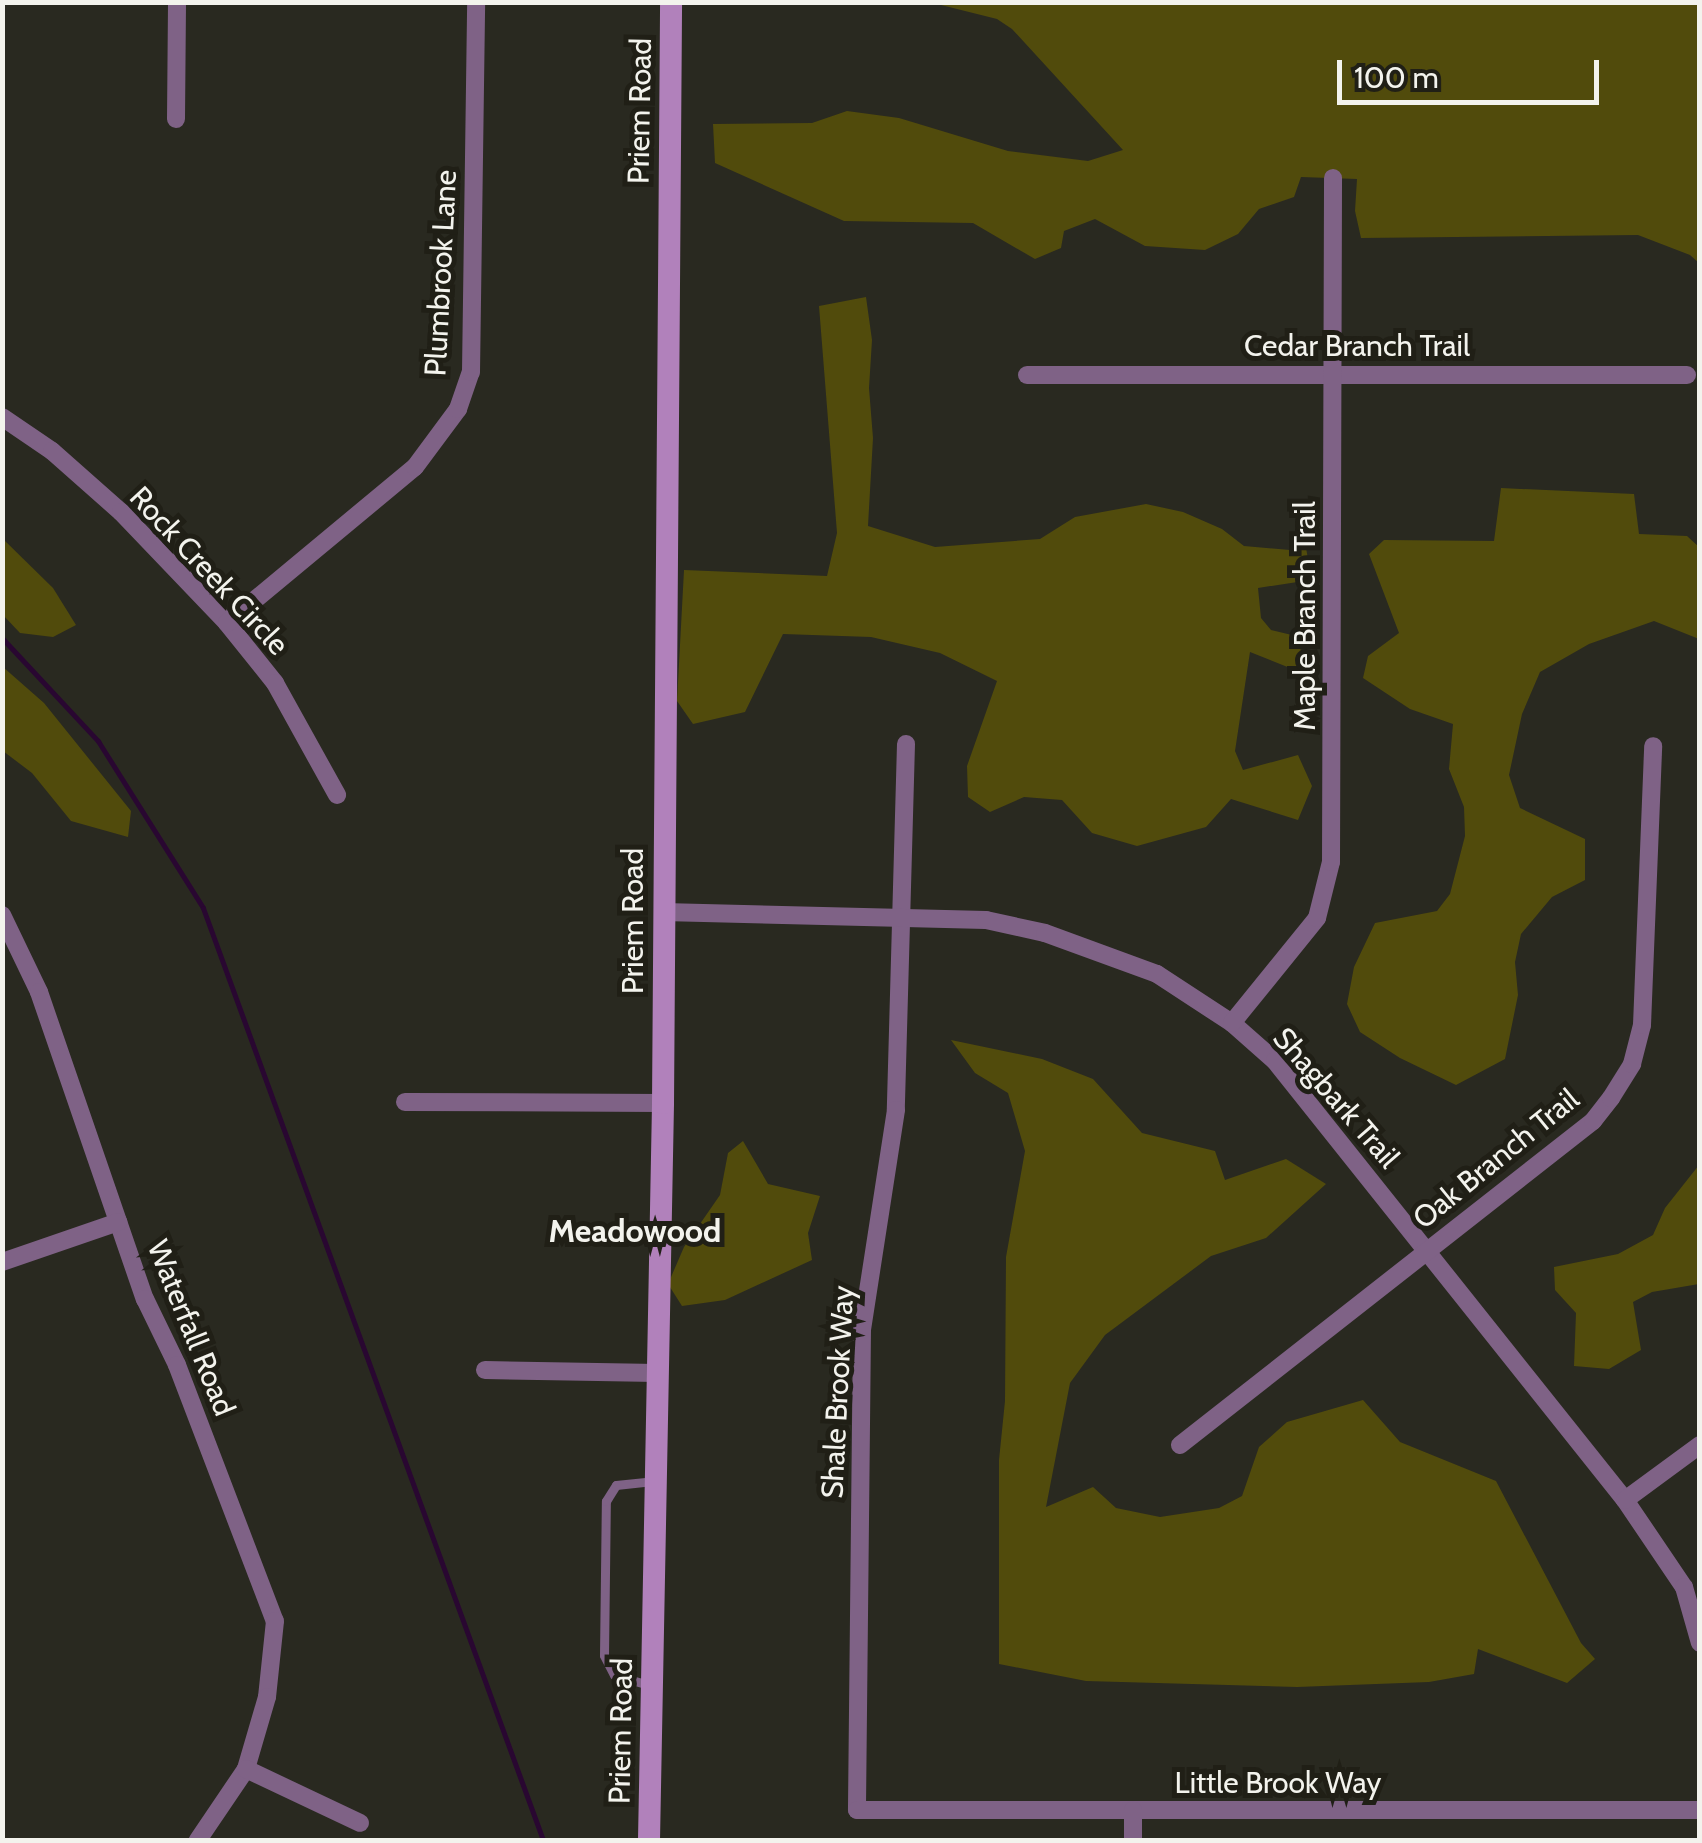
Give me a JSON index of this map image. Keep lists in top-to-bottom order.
{
  "streets": {
    "street": [
      "Priem Road",
      "Plumbrook Lane",
      "Cedar Branch Trail",
      "Rock Creek Circle",
      "Maple Branch Trail",
      "Shagbark Trail",
      "Oak Branch Trail",
      "Waterfall Road",
      "Shale Brook Way",
      "Little Brook Way"
    ]
  },
  "crossings": [
    ["Priem Road", "Shagbark Trail"],
    ["Plumbrook Lane", "Rock Creek Circle"],
    ["Cedar Branch Trail", "Maple Branch Trail"],
    ["Maple Branch Trail", "Shagbark Trail"],
    ["Shagbark Trail", "Oak Branch Trail"],
    ["Shagbark Trail", "Shale Brook Way"],
    ["Shale Brook Way", "Little Brook Way"]
  ],
  "districts": ["Meadowood"],
  "scale_bar": "100 m"
}
